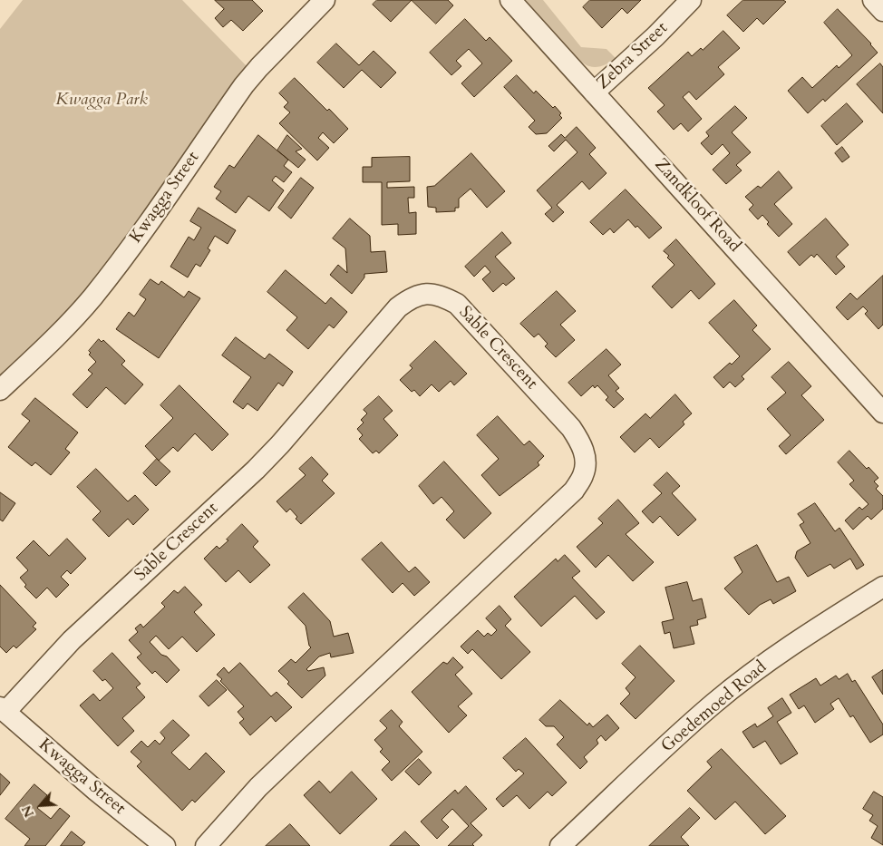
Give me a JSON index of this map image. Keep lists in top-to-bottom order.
{
  "streets": {
    "street": [
      "Zebra Street",
      "Kwagga Street",
      "Zandkloof Road",
      "Sable Crescent",
      "Goedemoed Road"
    ]
  },
  "crossings": [
    ["Zebra Street", "Zandkloof Road"],
    ["Kwagga Street", "Sable Crescent"]
  ],
  "parks": ["Kwagga Park"],
  "north": "bottom left"
}
